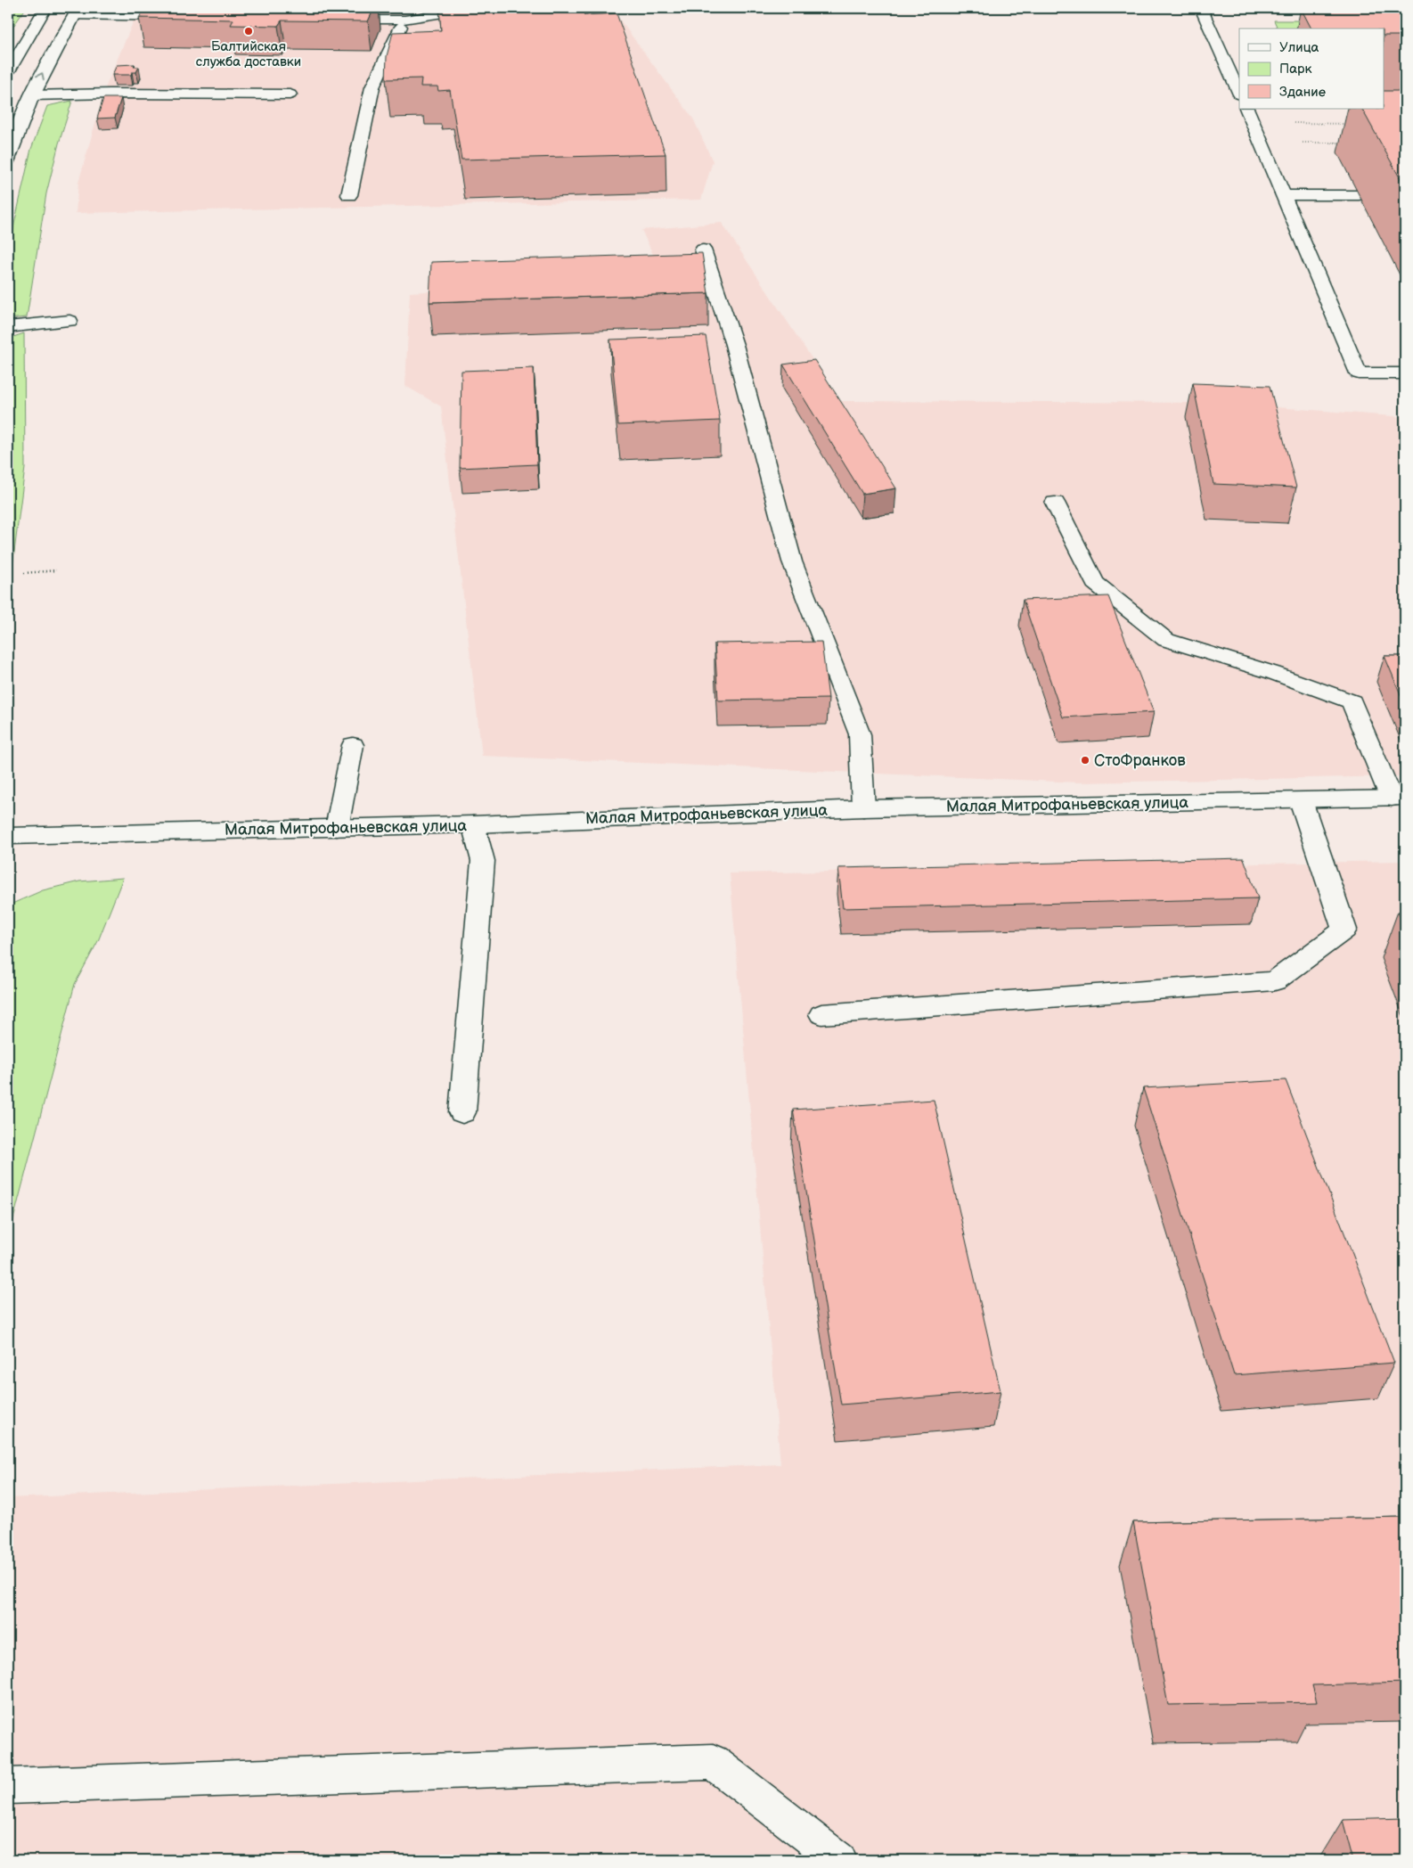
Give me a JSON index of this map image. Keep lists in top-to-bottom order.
{
  "streets": {
    "street": ["Малая Митрофаньевская улица"]
  },
  "places": ["Балтийская служба доставки", "СтоФранков"],
  "legend": ["Улица", "Парк", "Здание"]
}
